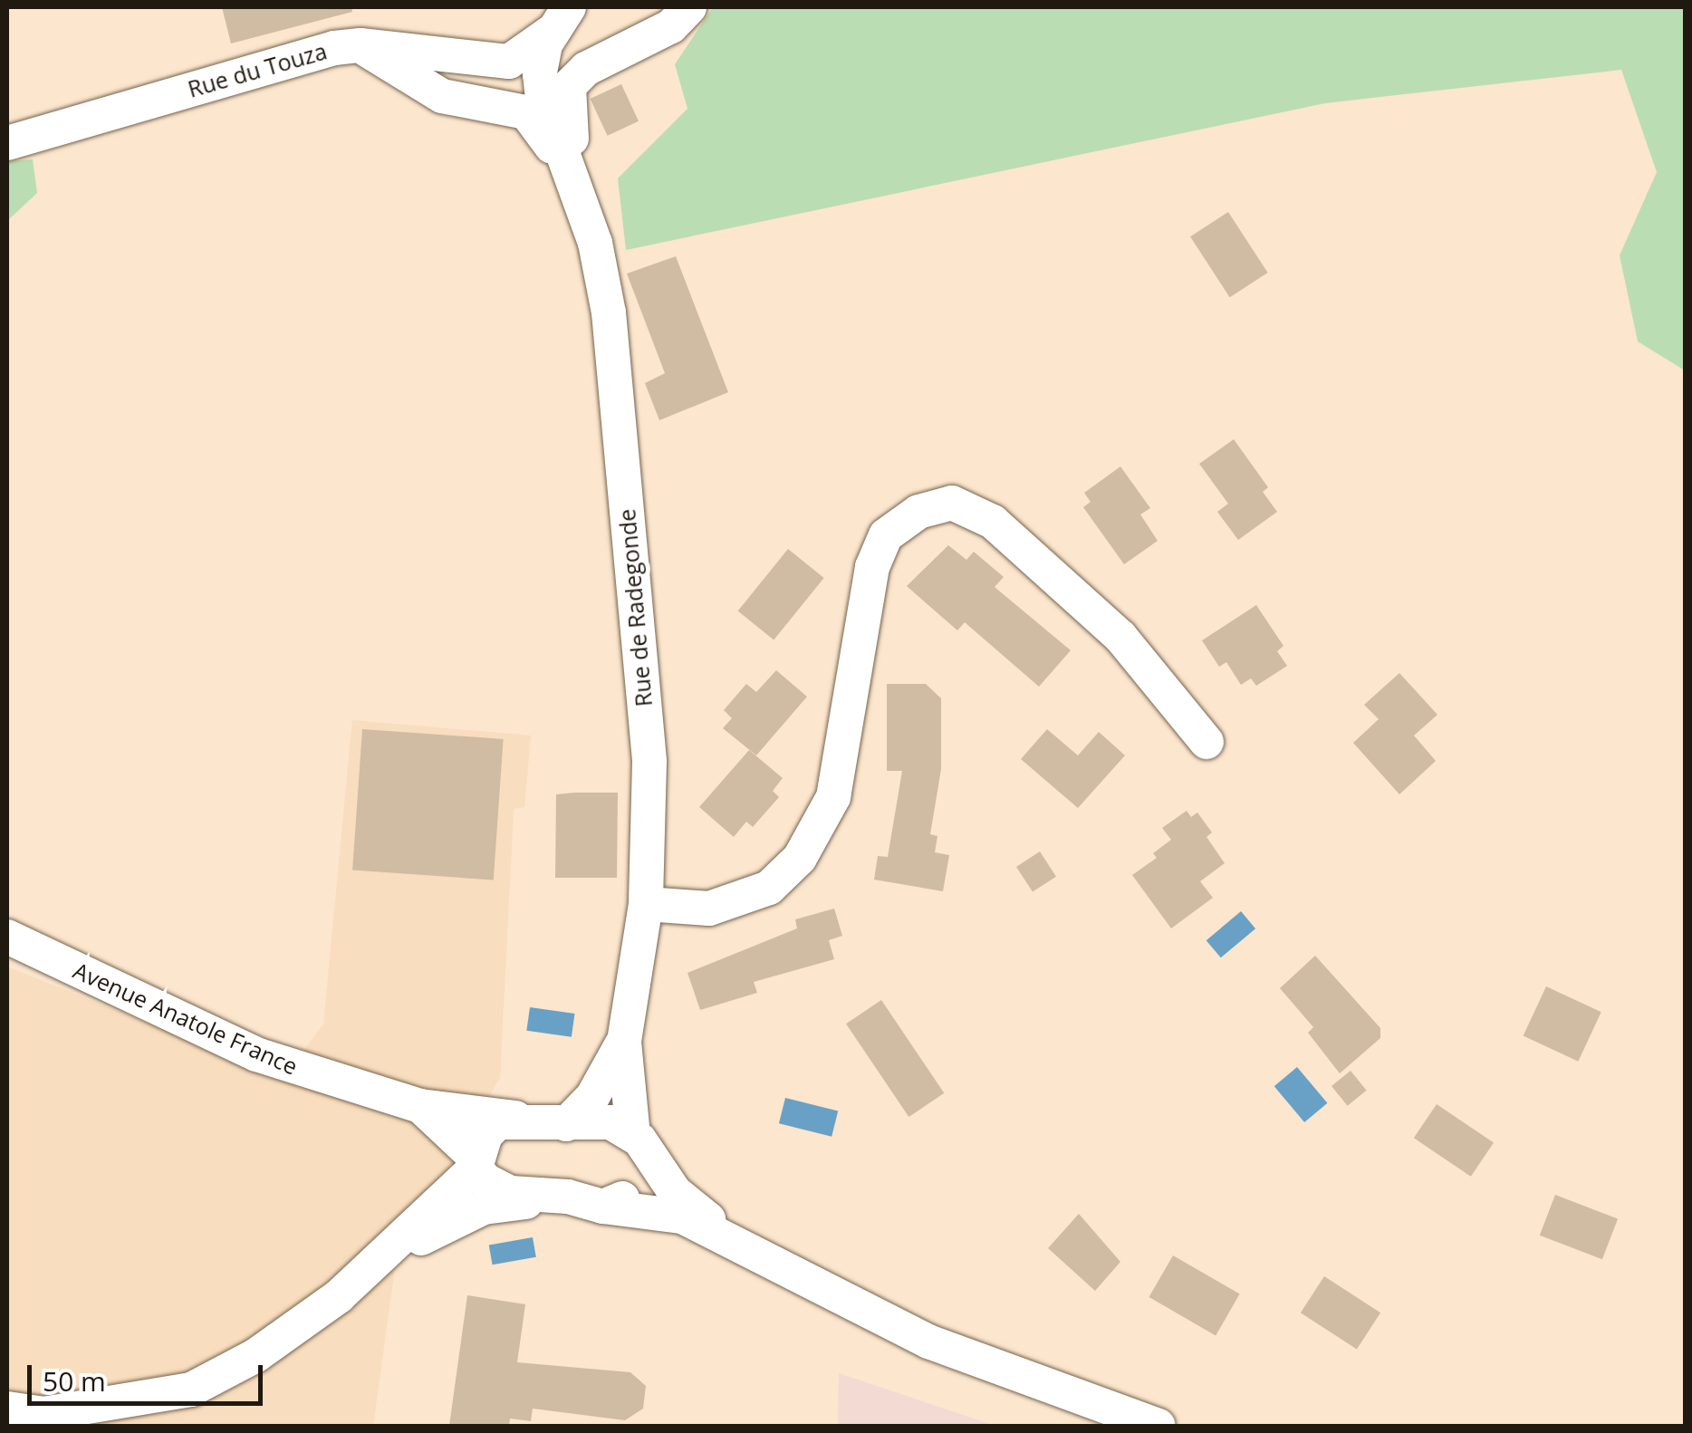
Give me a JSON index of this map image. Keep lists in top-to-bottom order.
{
  "streets": {
    "street": ["Rue du Touza", "Rue de Radegonde", "Avenue Anatole France"]
  },
  "crossings": [
    ["Rue de Radegonde", "Avenue Anatole France"]
  ],
  "scale_bar": "50 m"
}
